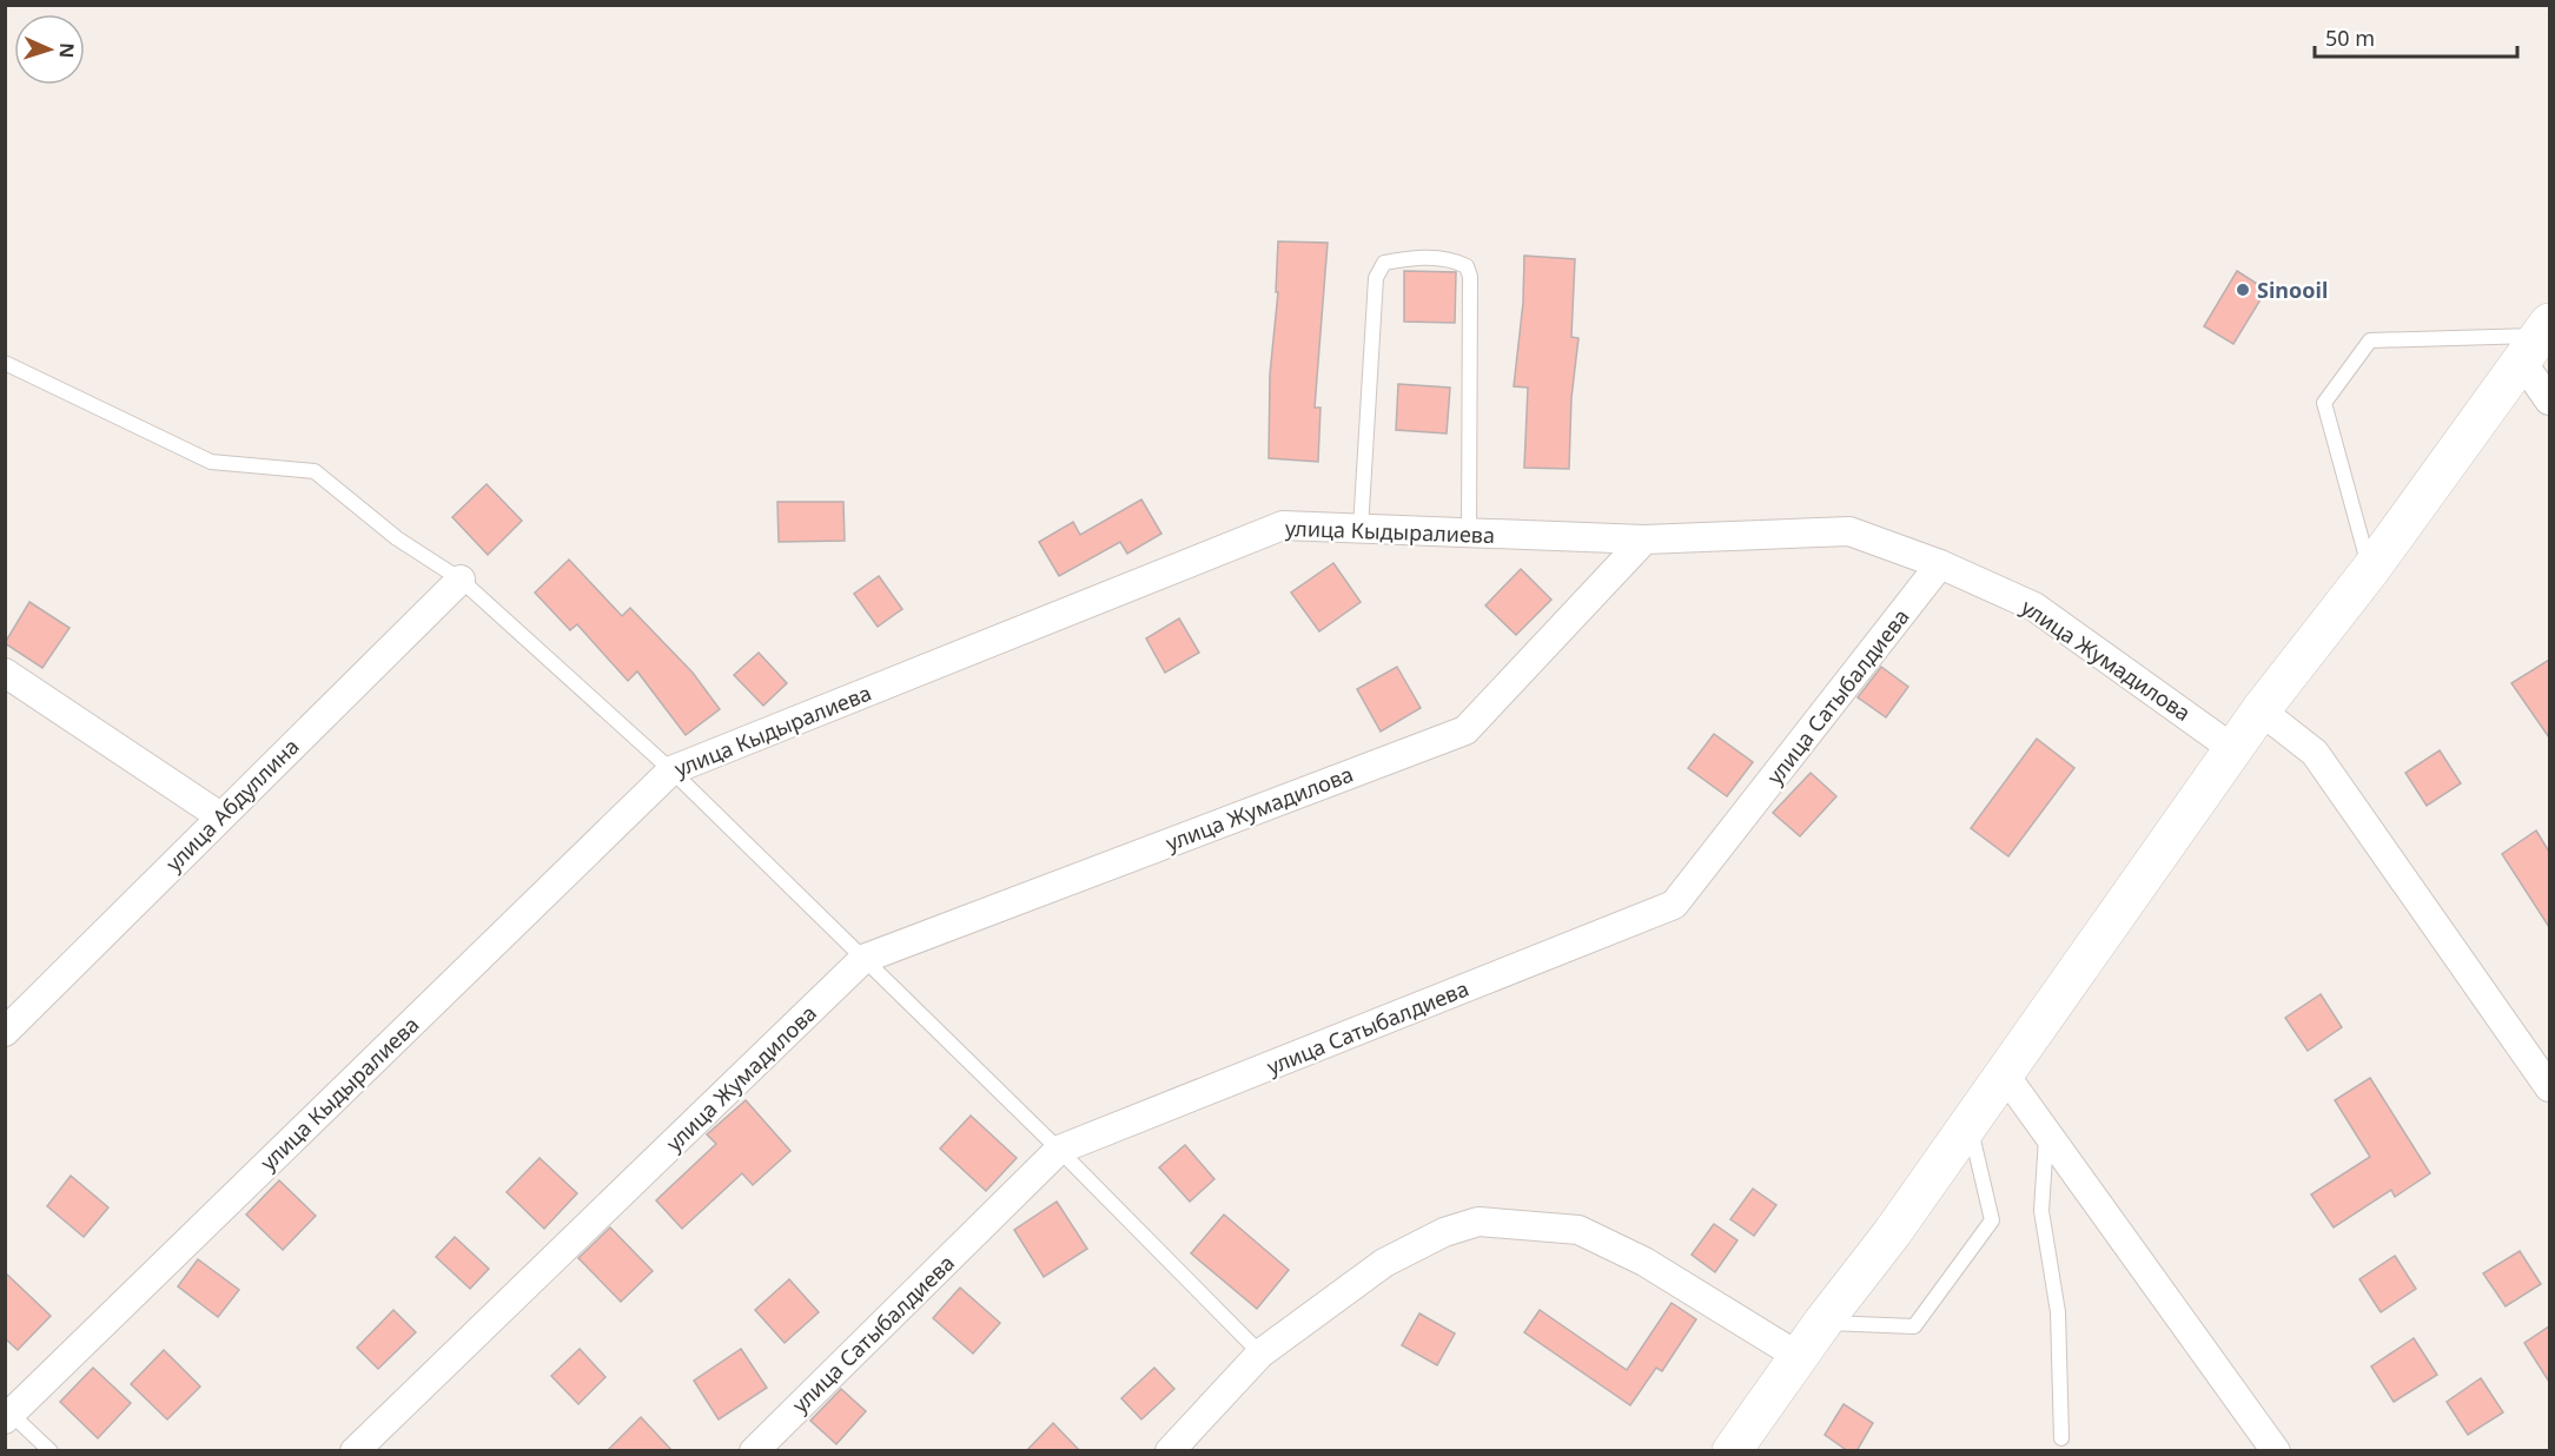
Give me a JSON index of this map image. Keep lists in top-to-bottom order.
{
  "streets": {
    "street": [
      "улица Кыдыралиева",
      "улица Жумадилова",
      "улица Сатыбалдиева",
      "улица Абдуллина"
    ]
  },
  "crossings": [
    ["улица Кыдыралиева", "улица Жумадилова"],
    ["улица Жумадилова", "улица Сатыбалдиева"]
  ],
  "places": ["Sinooil"],
  "scale_bar": "50 m",
  "north": "right"
}
